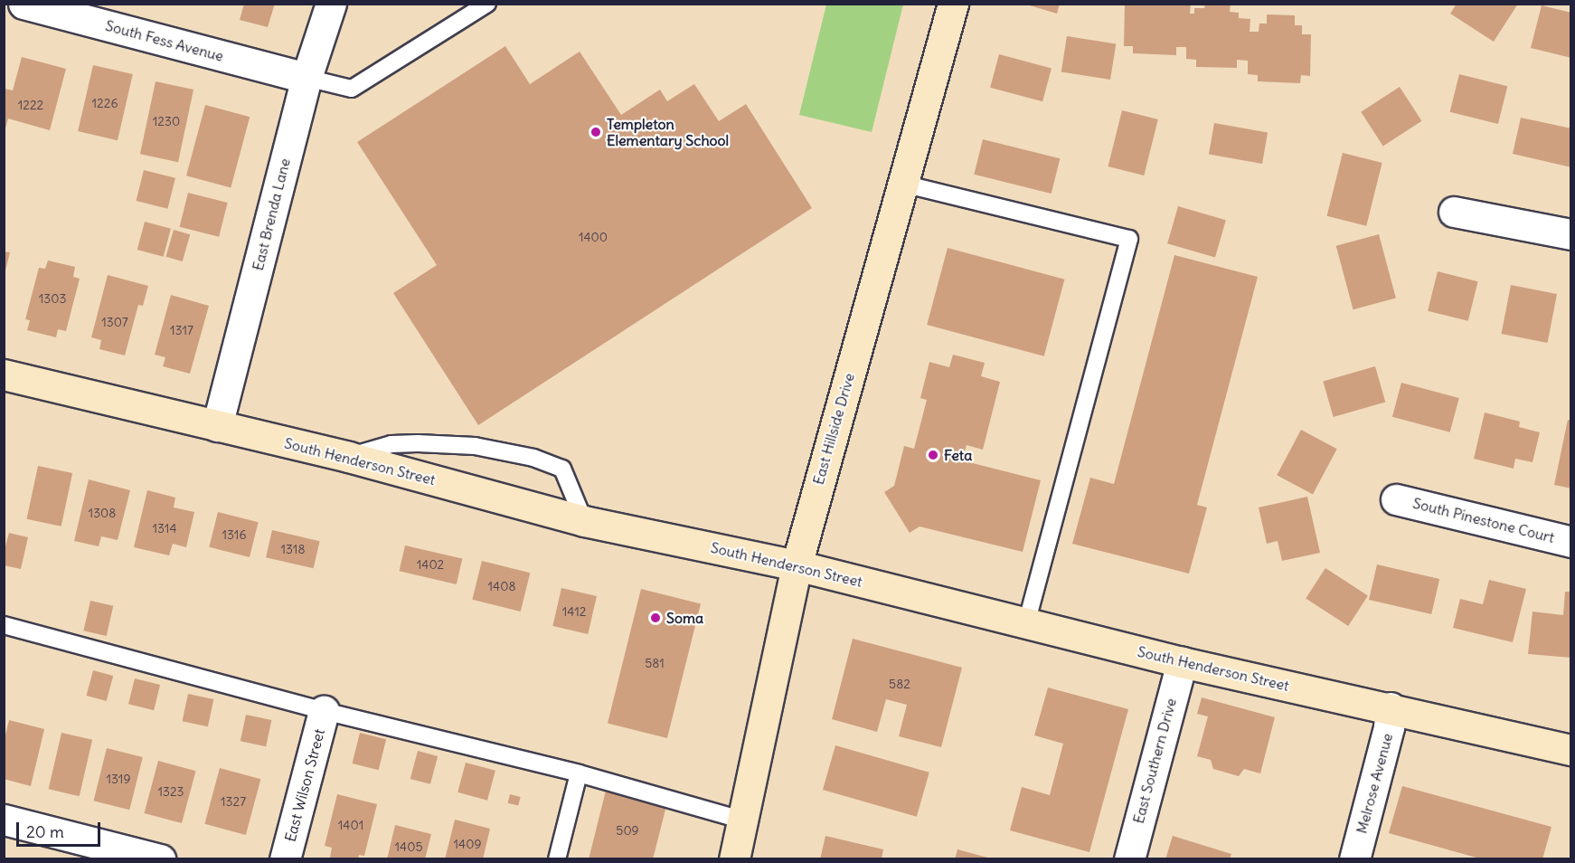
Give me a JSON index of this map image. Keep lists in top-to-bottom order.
{
  "streets": {
    "street": [
      "South Fess Avenue",
      "East Brenda Lane",
      "East Hillside Drive",
      "South Henderson Street",
      "South Pinestone Court",
      "East Southern Drive",
      "Melrose Avenue",
      "East Wilson Street"
    ]
  },
  "crossings": [
    ["South Fess Avenue", "East Brenda Lane"],
    ["East Brenda Lane", "South Henderson Street"],
    ["East Hillside Drive", "South Henderson Street"],
    ["South Henderson Street", "East Southern Drive"],
    ["South Henderson Street", "Melrose Avenue"]
  ],
  "places": ["Templeton Elementary School", "Feta", "Soma"],
  "house_numbers": [
    "1226",
    "1222",
    "1230",
    "1400",
    "1303",
    "1307",
    "1317",
    "1308",
    "1314",
    "1316",
    "1318",
    "1402",
    "1408",
    "1412",
    "581",
    "582",
    "1319",
    "1323",
    "1327",
    "1401",
    "509",
    "1409",
    "1405"
  ],
  "scale_bar": "20 m"
}
